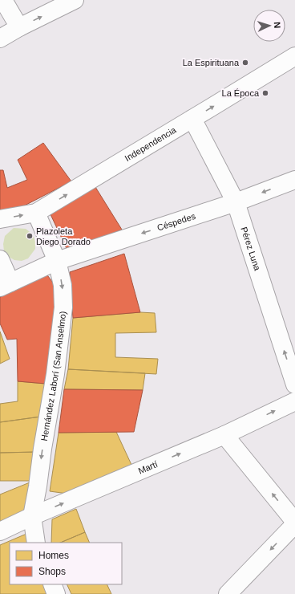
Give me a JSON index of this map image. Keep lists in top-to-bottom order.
{
  "streets": {
    "street": [
      "Independencia",
      "Céspedes",
      "Pérez Luna",
      "Hernández Laborí (San Anselmo)",
      "Martí"
    ]
  },
  "crossings": [
    ["Independencia", "Pérez Luna"],
    ["Independencia", "Hernández Laborí (San Anselmo)"],
    ["Céspedes", "Pérez Luna"],
    ["Céspedes", "Hernández Laborí (San Anselmo)"],
    ["Hernández Laborí (San Anselmo)", "Martí"]
  ],
  "one_way": [
    "Independencia",
    "Céspedes",
    "Pérez Luna",
    "Hernández Laborí (San Anselmo)"
  ],
  "places": ["La Espirituana", "La Época", "Plazoleta Diego Dorado"],
  "legend": ["Homes", "Shops"],
  "north": "right"
}
